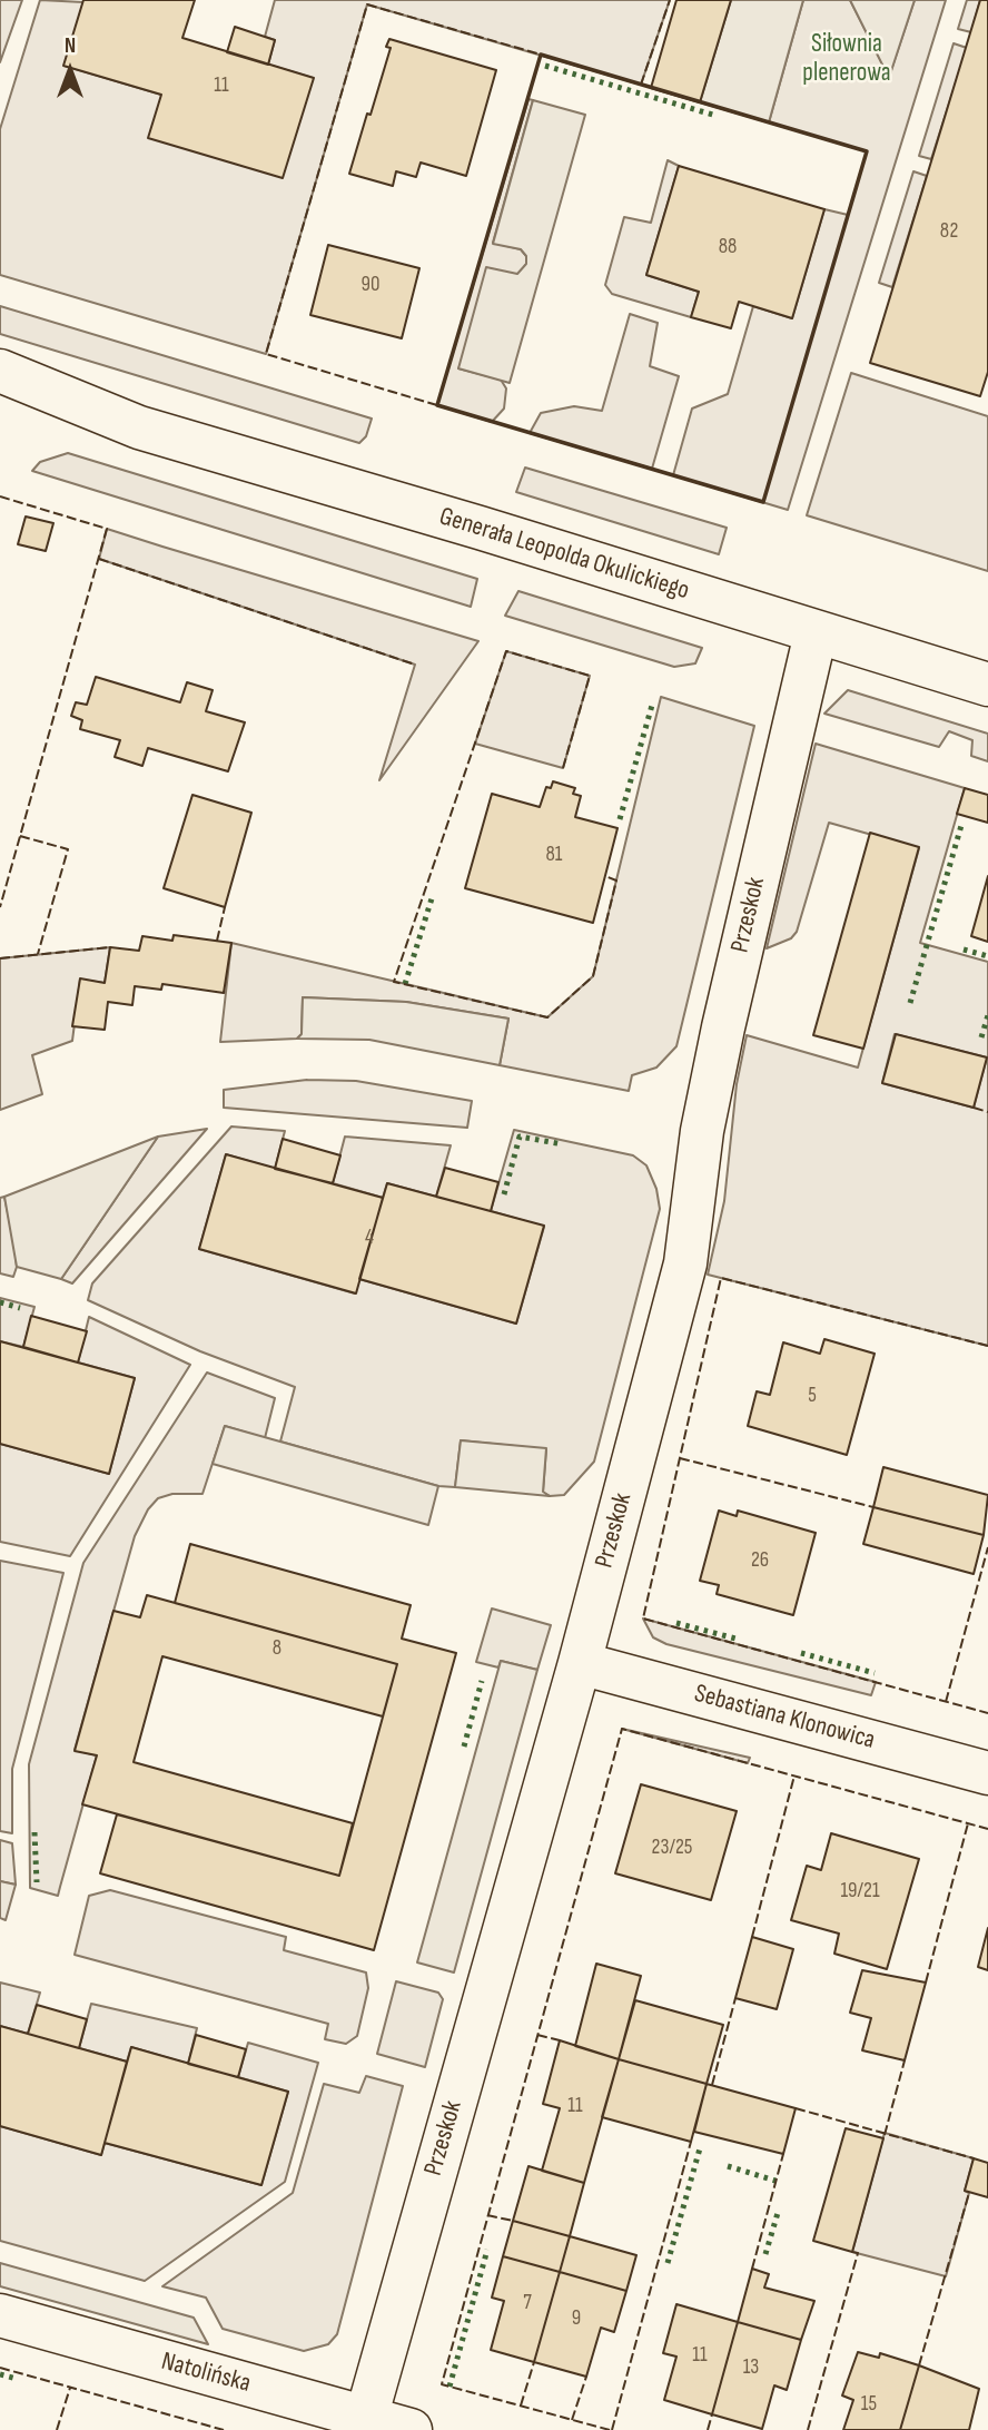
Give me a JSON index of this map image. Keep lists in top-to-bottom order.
{
  "streets": {
    "street": [
      "Generała Leopolda Okulickiego",
      "Przeskok",
      "Sebastiana Klonowica",
      "Natolińska"
    ]
  },
  "crossings": [
    ["Generała Leopolda Okulickiego", "Przeskok"],
    ["Przeskok", "Sebastiana Klonowica"],
    ["Przeskok", "Natolińska"]
  ],
  "parks": ["Siłownia plenerowa"],
  "house_numbers": [
    "11",
    "82",
    "88",
    "90",
    "81",
    "4",
    "5",
    "26",
    "8",
    "23/25",
    "19/21",
    "11",
    "7",
    "9",
    "11",
    "13",
    "15"
  ],
  "north": "top"
}
